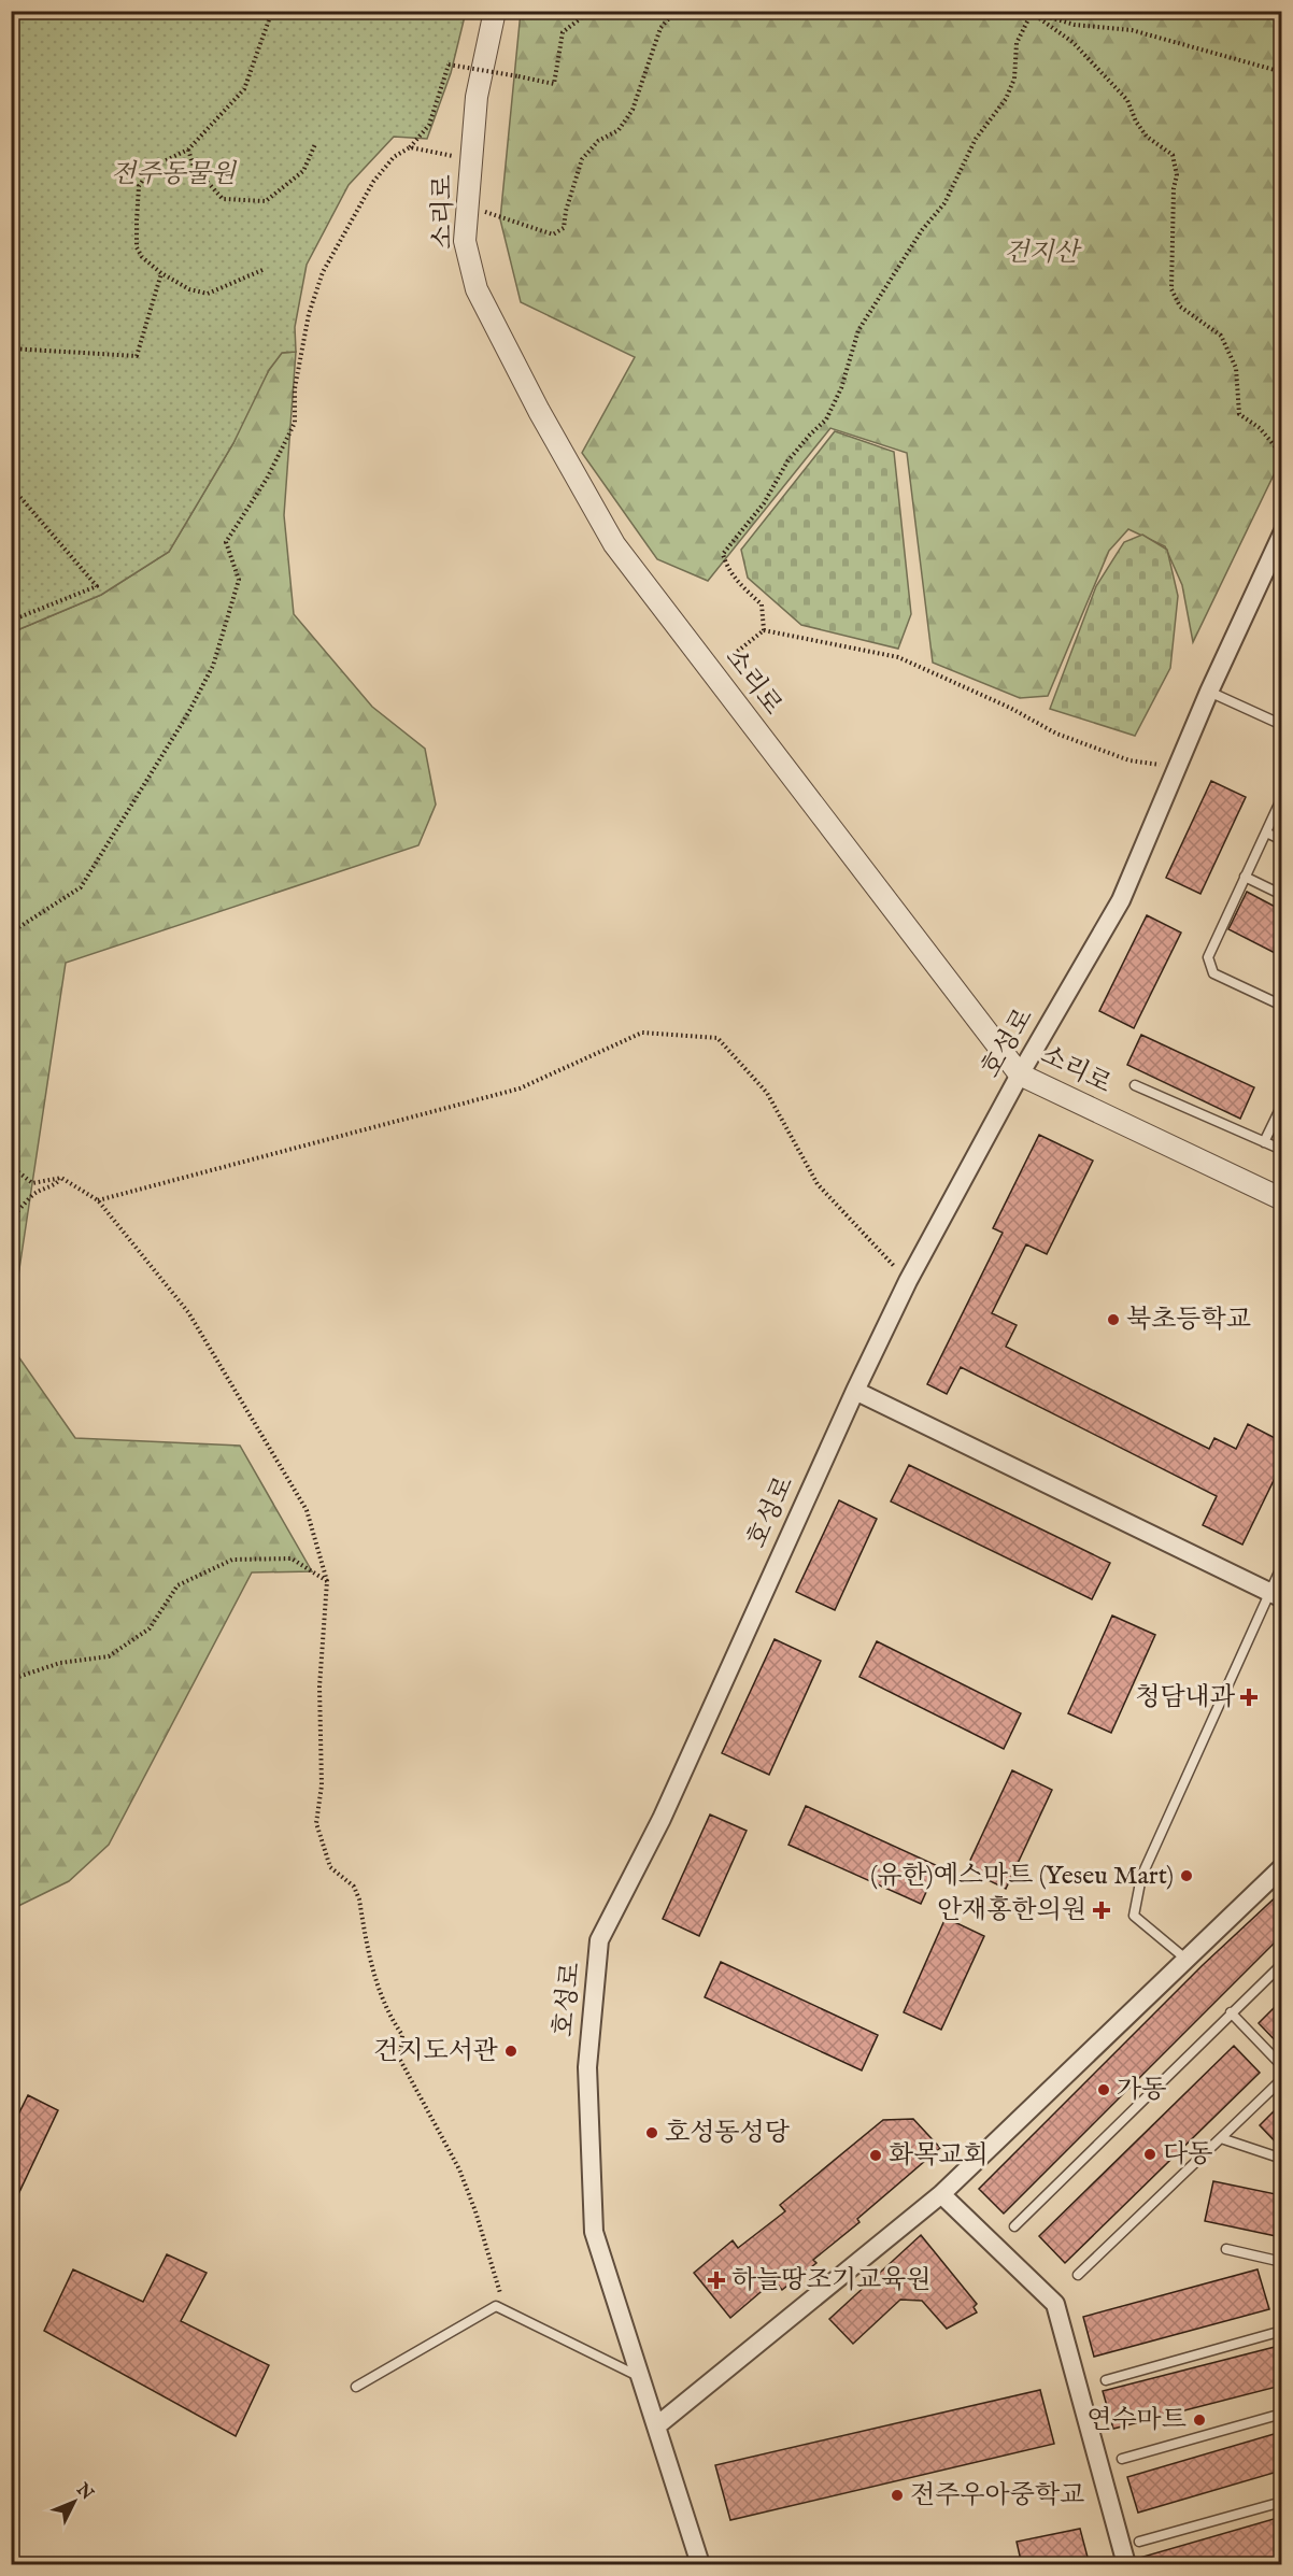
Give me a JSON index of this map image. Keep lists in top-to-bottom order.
{
  "streets": {
    "street": ["소리로", "호성로"]
  },
  "crossings": [
    ["소리로", "호성로"]
  ],
  "parks": ["전주동물원", "건지산"],
  "places": {
    "other": [
      "북초등학교",
      "(유한)예스마트 (Yeseu Mart)",
      "건지도서관",
      "가동",
      "호성동성당",
      "다동",
      "화목교회",
      "연수마트",
      "전주우아중학교"
    ],
    "health": ["청담내과", "안재홍한의원", "하늘땅조기교육원"]
  },
  "north": "top right"
}
